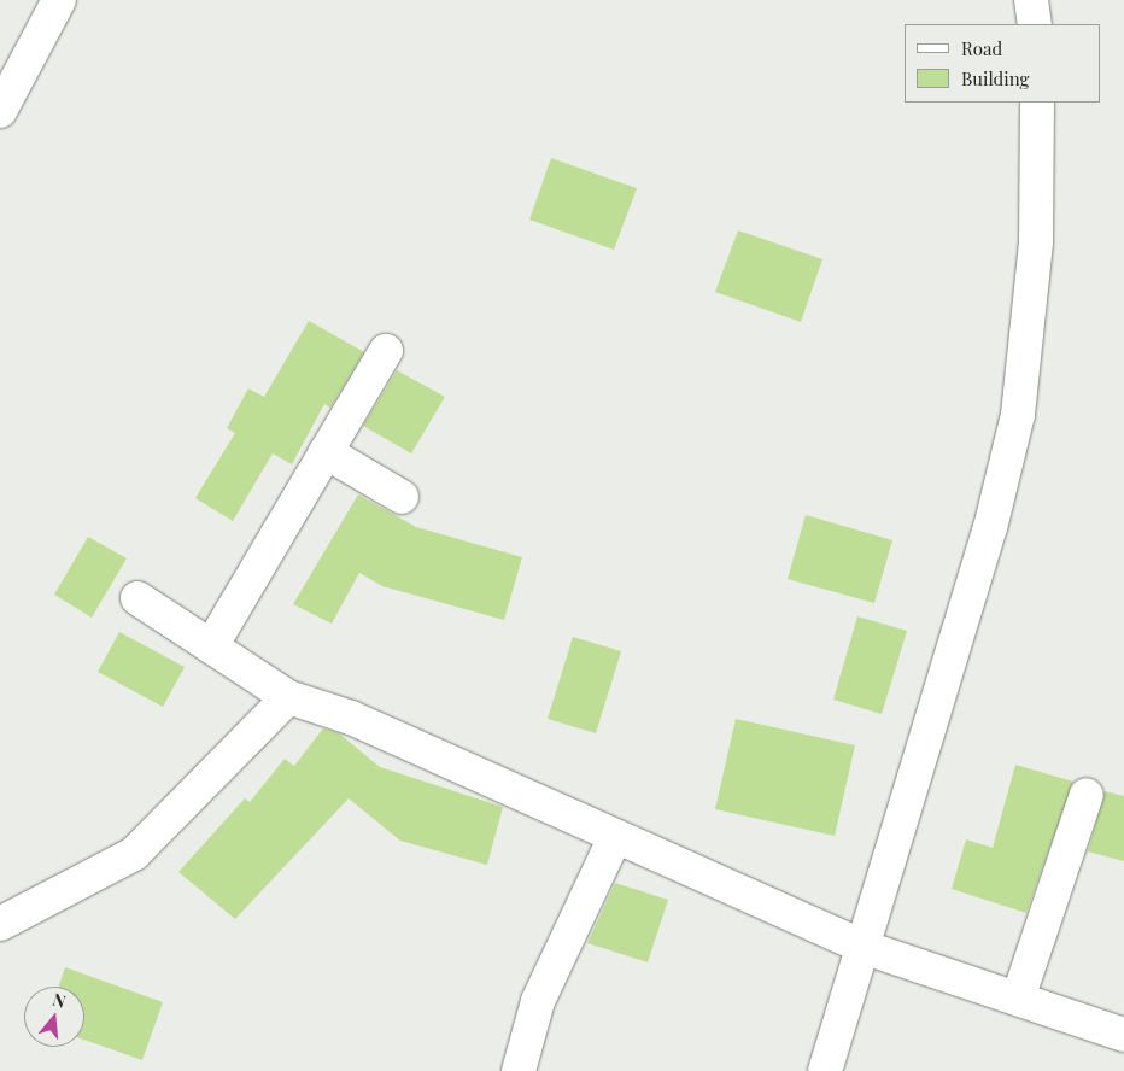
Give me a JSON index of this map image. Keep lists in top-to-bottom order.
{
  "legend": ["Road", "Building"],
  "north": "top"
}
